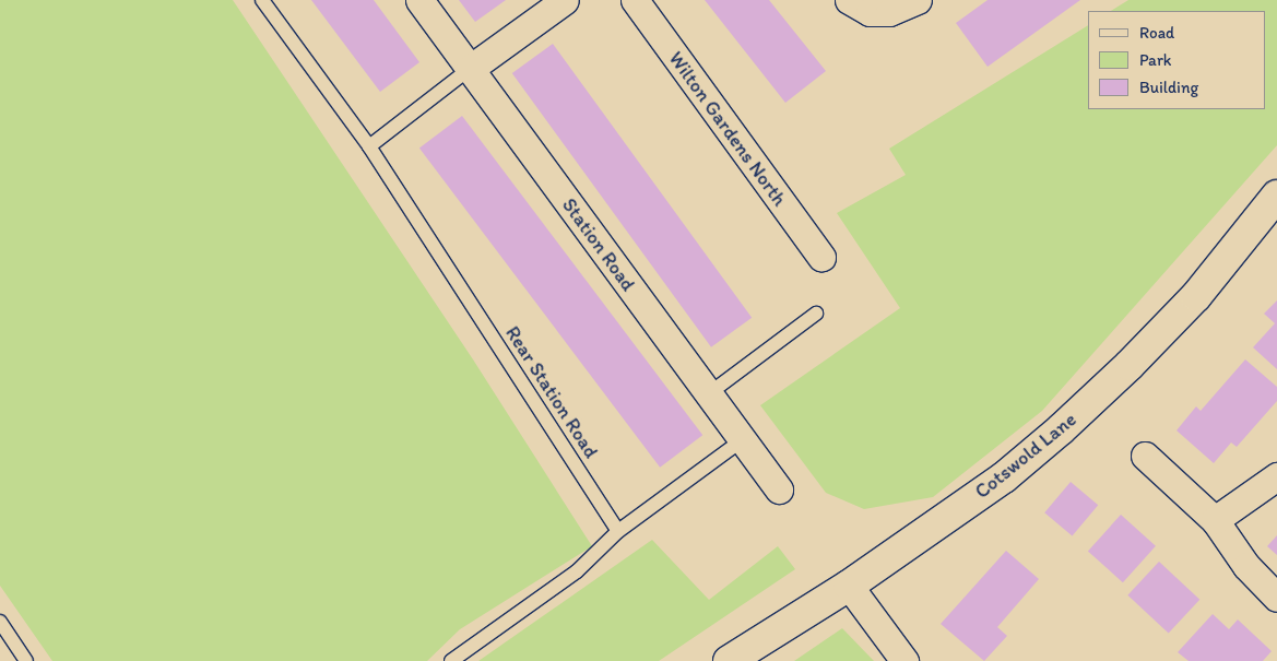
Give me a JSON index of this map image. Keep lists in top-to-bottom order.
{
  "streets": {
    "street": ["Wilton Gardens North", "Station Road", "Cotswold Lane"],
    "lane": ["Rear Station Road"]
  },
  "legend": ["Road", "Park", "Building"]
}
